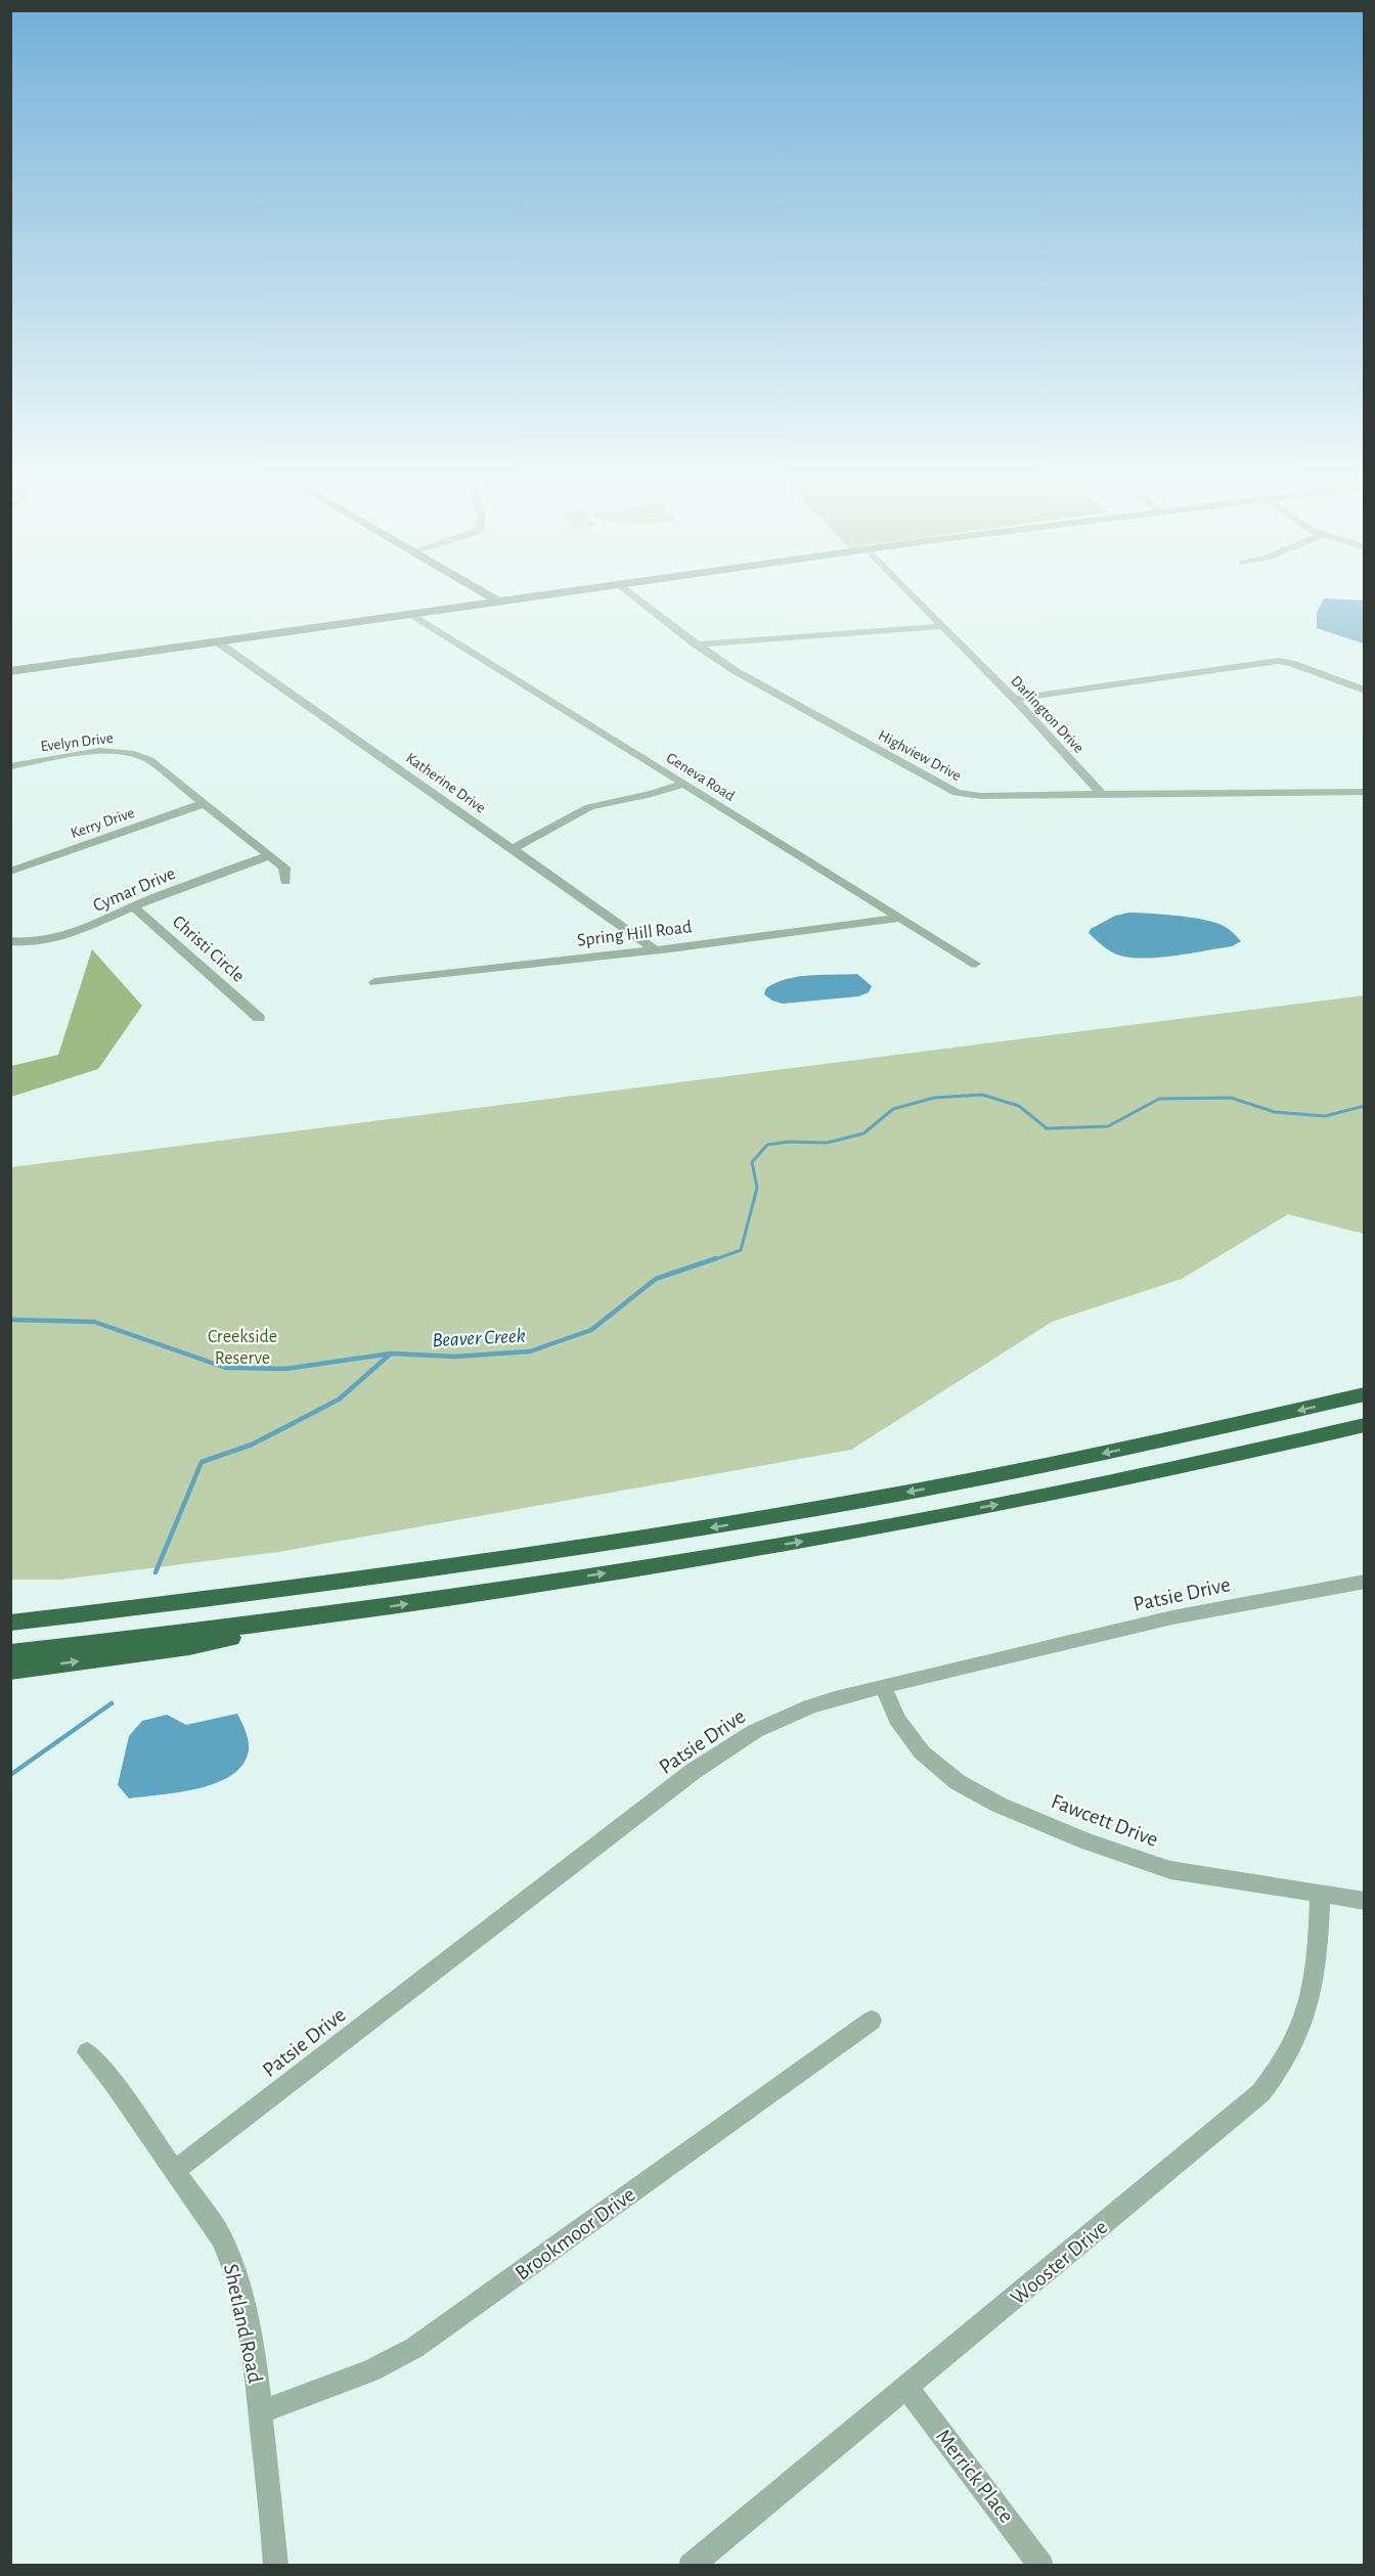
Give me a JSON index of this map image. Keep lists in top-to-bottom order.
{
  "streets": {
    "street": [
      "Darlington Drive",
      "Evelyn Drive",
      "Highview Drive",
      "Geneva Road",
      "Katherine Drive",
      "Kerry Drive",
      "Cymar Drive",
      "Spring Hill Road",
      "Christi Circle",
      "Patsie Drive",
      "Fawcett Drive",
      "Brookmoor Drive",
      "Wooster Drive",
      "Shetland Road",
      "Merrick Place"
    ]
  },
  "crossings": [
    ["Darlington Drive", "Highview Drive"],
    ["Evelyn Drive", "Kerry Drive"],
    ["Evelyn Drive", "Cymar Drive"],
    ["Geneva Road", "Spring Hill Road"],
    ["Katherine Drive", "Spring Hill Road"],
    ["Cymar Drive", "Christi Circle"],
    ["Patsie Drive", "Fawcett Drive"],
    ["Patsie Drive", "Shetland Road"],
    ["Fawcett Drive", "Wooster Drive"],
    ["Brookmoor Drive", "Shetland Road"],
    ["Wooster Drive", "Merrick Place"]
  ],
  "water": ["Beaver Creek"],
  "parks": ["Creekside Reserve"]
}
